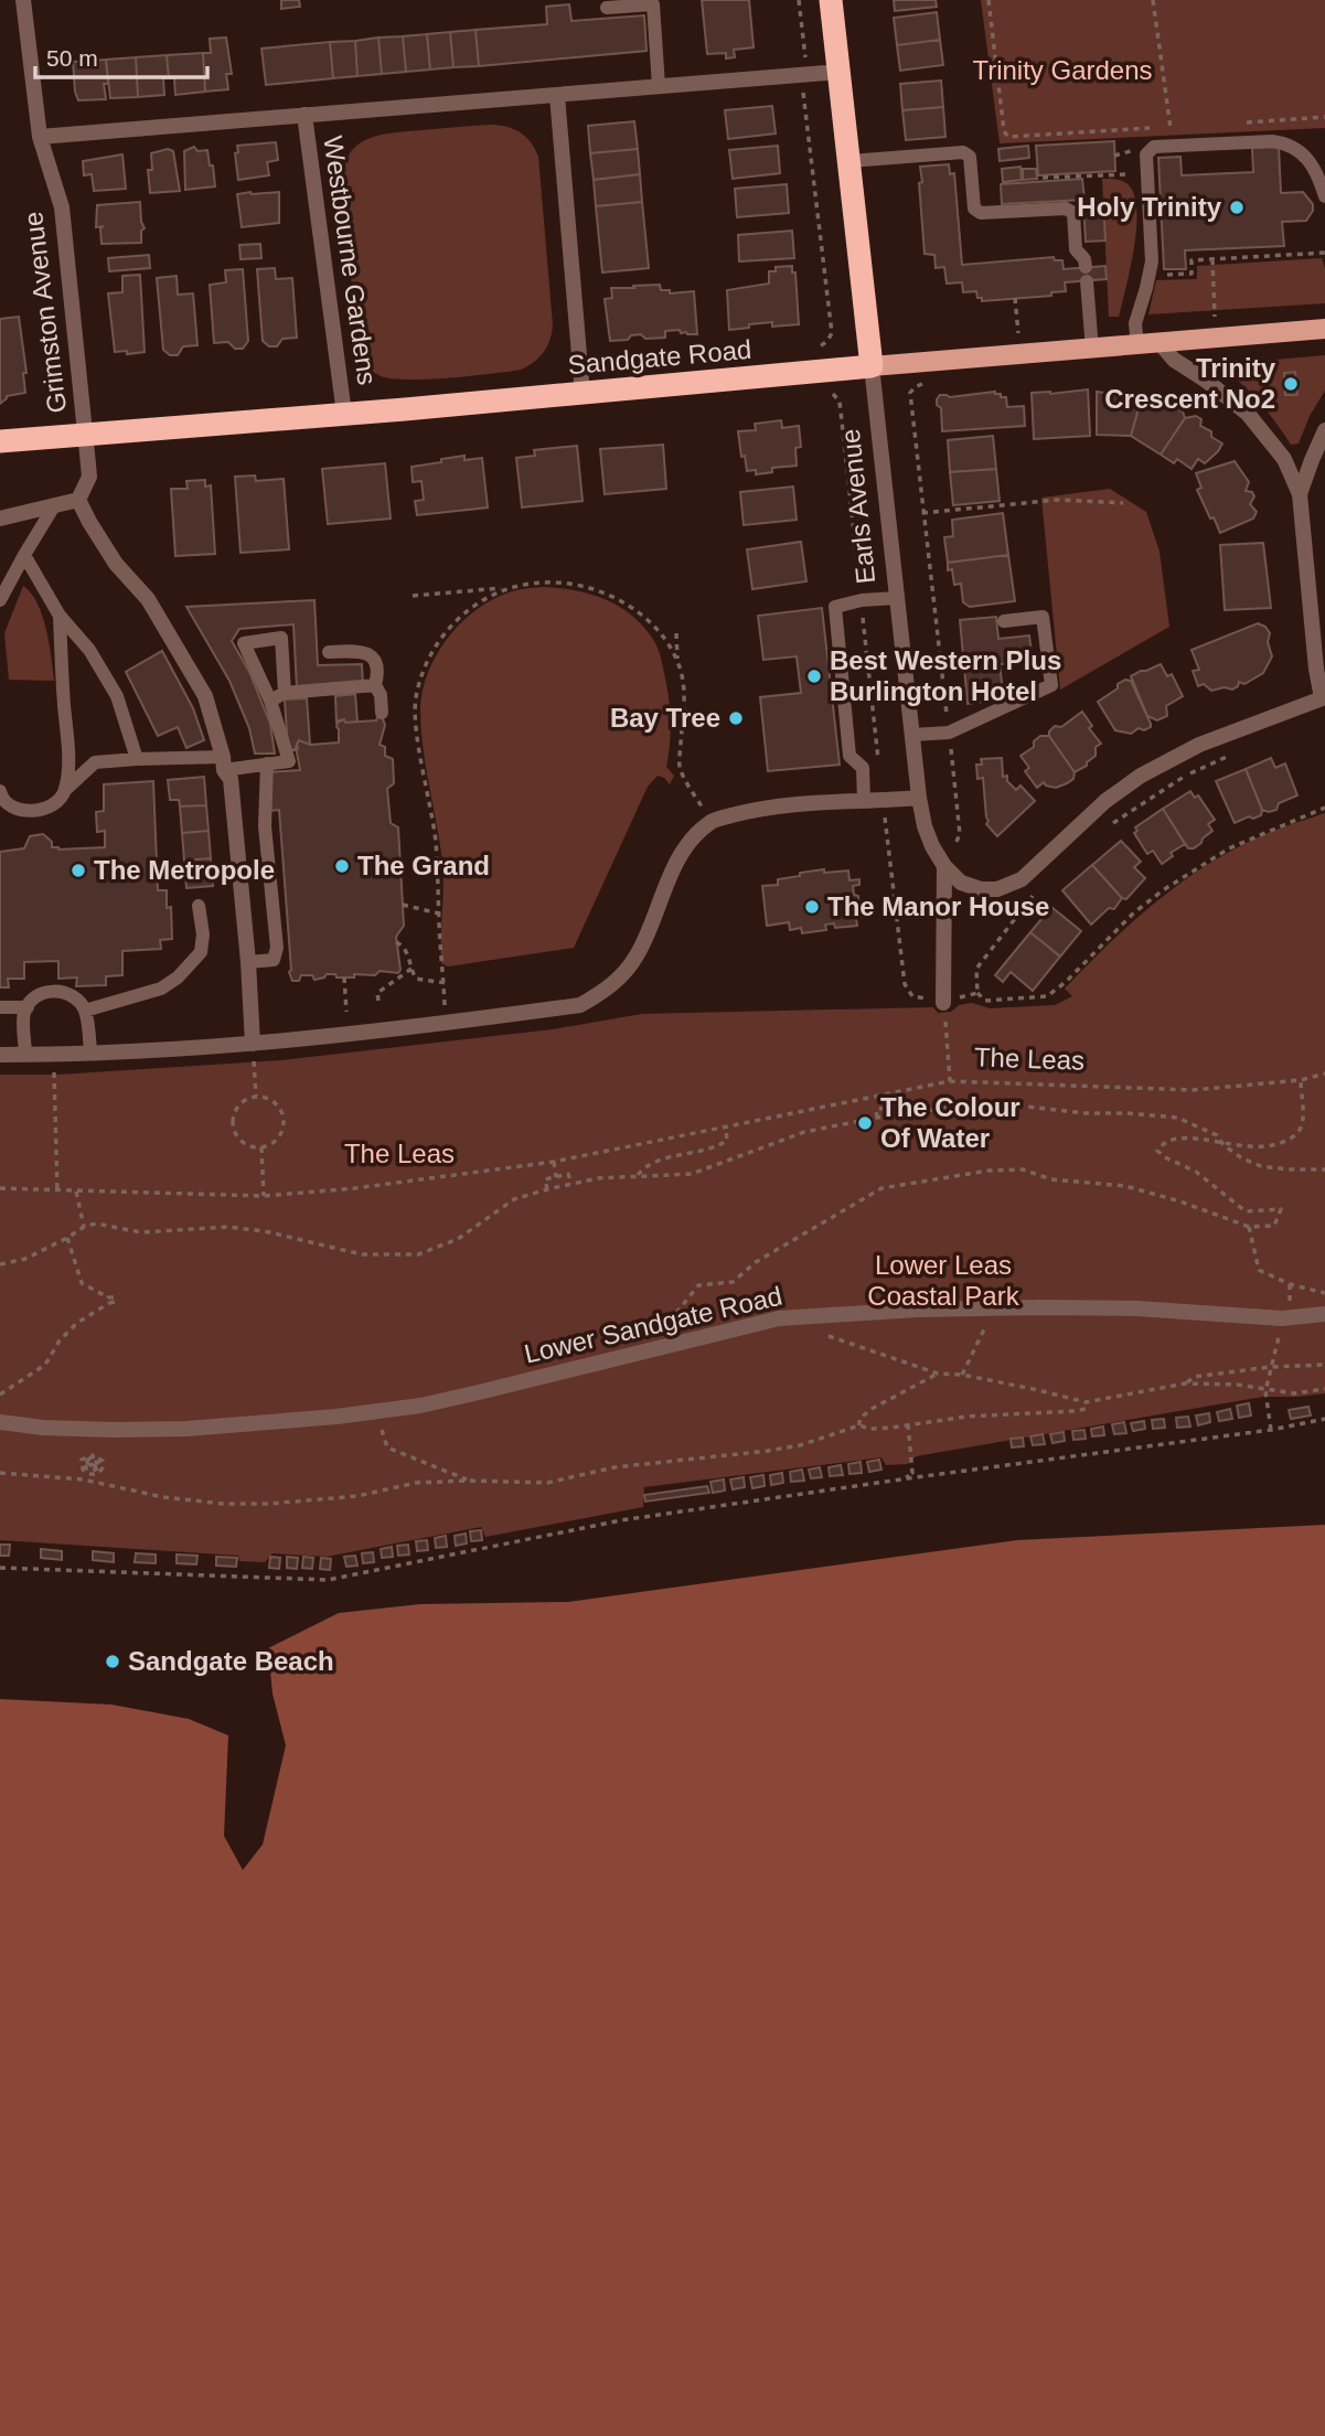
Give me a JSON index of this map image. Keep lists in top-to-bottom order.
{
  "streets": {
    "highway": ["Sandgate Road", "Earls Avenue"],
    "street": ["Westbourne Gardens", "Grimston Avenue", "Lower Sandgate Road"],
    "path": ["The Leas"]
  },
  "crossings": [
    ["Westbourne Gardens", "Grimston Avenue"],
    ["Westbourne Gardens", "Sandgate Road"],
    ["Westbourne Gardens", "Earls Avenue"],
    ["Grimston Avenue", "Sandgate Road"],
    ["Sandgate Road", "Earls Avenue"]
  ],
  "parks": ["Trinity Gardens", "The Leas", "Lower Leas Coastal Park"],
  "places": [
    "Holy Trinity",
    "Trinity Crescent No2",
    "Best Western Plus Burlington Hotel",
    "Bay Tree",
    "The Grand",
    "The Metropole",
    "The Manor House",
    "The Colour Of Water",
    "Sandgate Beach"
  ],
  "scale_bar": "50 m"
}
